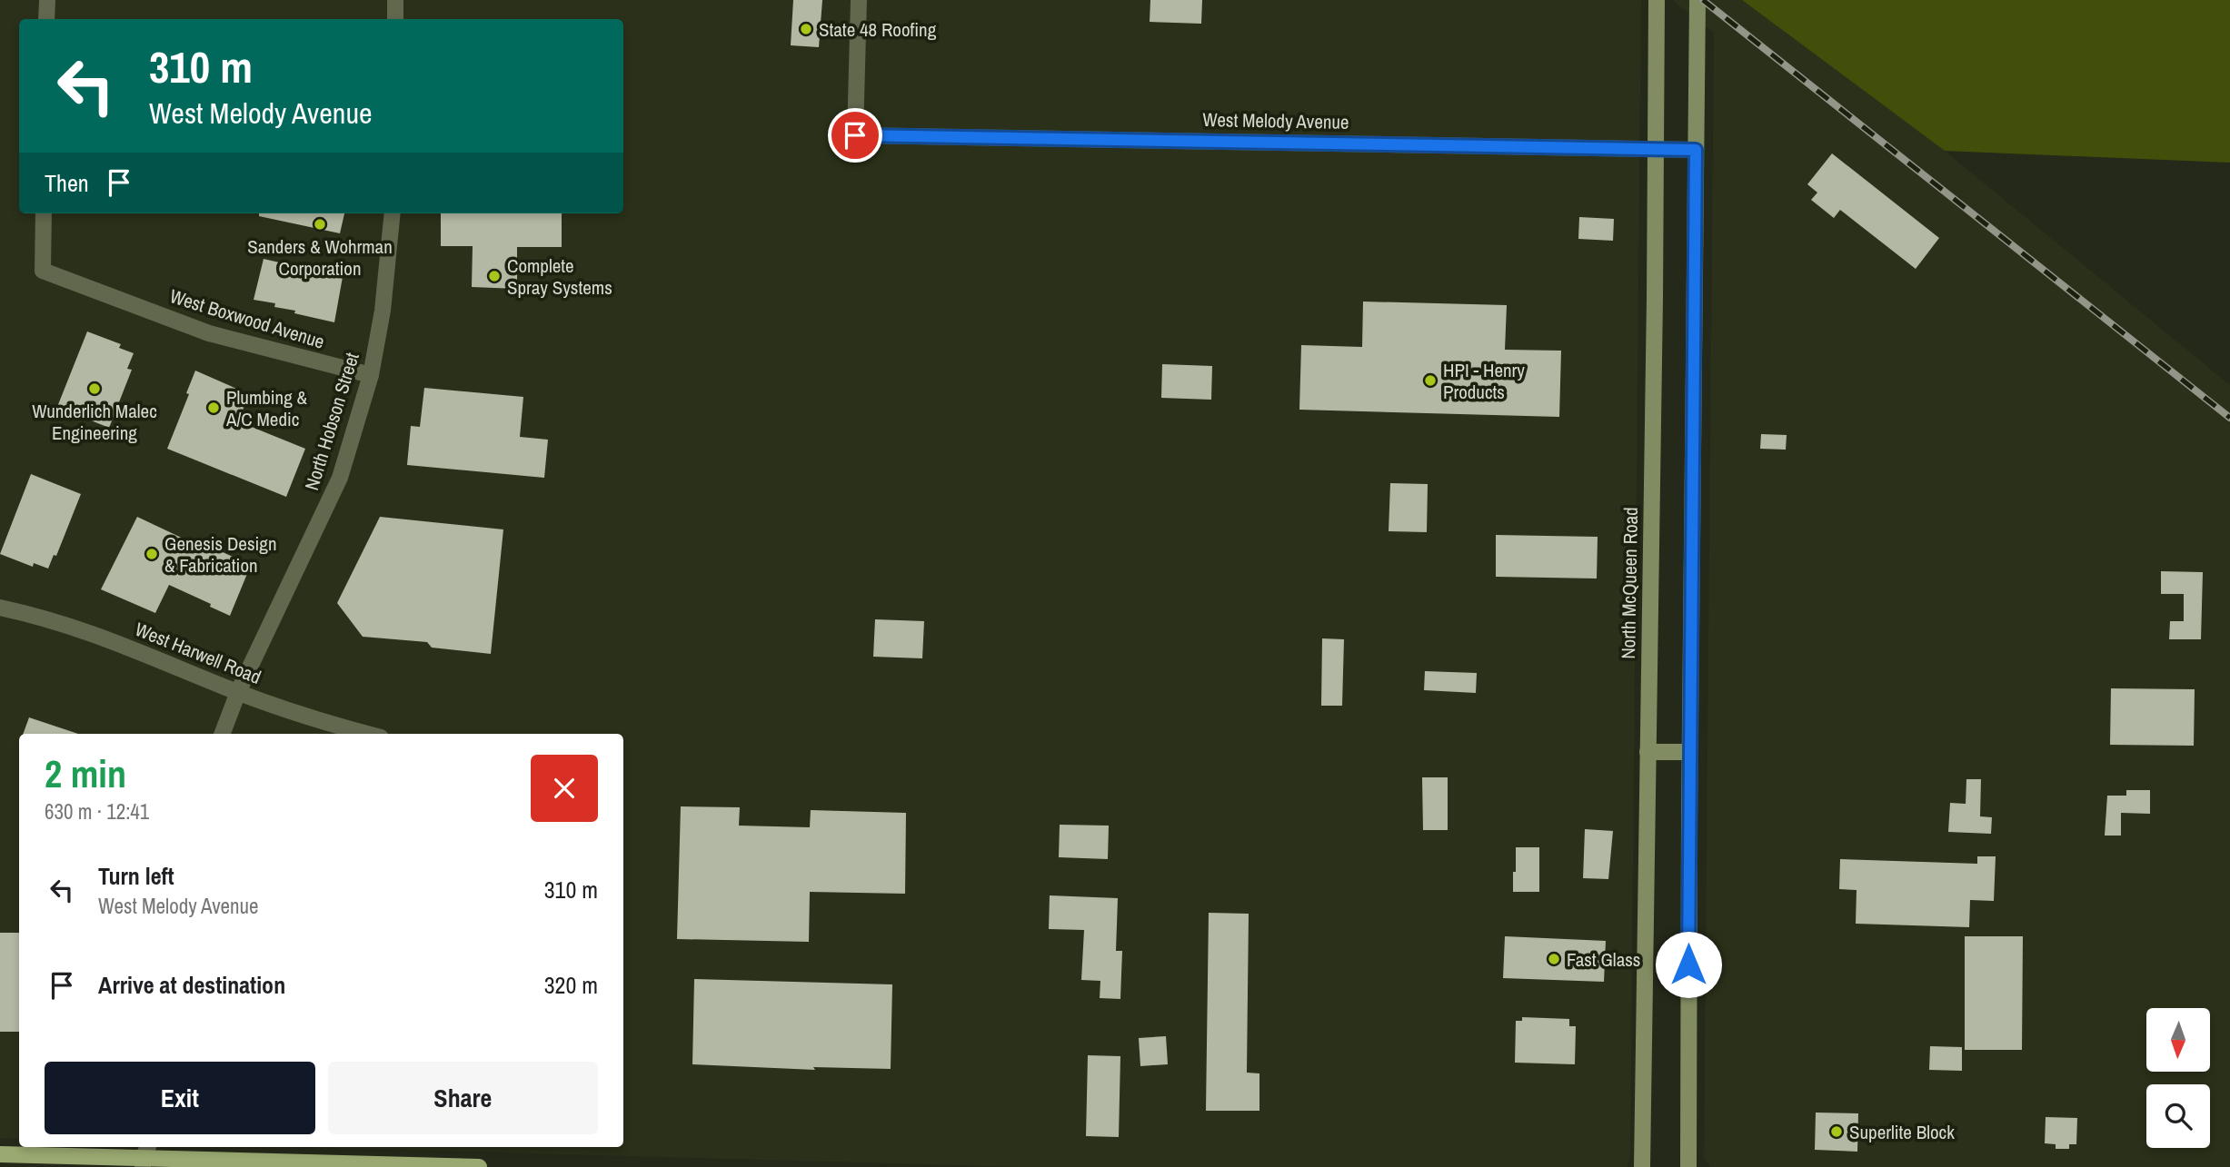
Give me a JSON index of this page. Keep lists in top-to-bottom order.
{
  "streets": {
    "main road": ["North McQueen Road"],
    "street": [
      "West Melody Avenue",
      "West Boxwood Avenue",
      "North Hobson Street",
      "West Harwell Road"
    ]
  },
  "crossings": [
    ["West Melody Avenue", "North McQueen Road"],
    ["West Boxwood Avenue", "North Hobson Street"],
    ["North Hobson Street", "West Harwell Road"]
  ],
  "places": [
    "State 48 Roofing",
    "Sanders & Wohrman Corporation",
    "Complete Spray Systems",
    "HPI - Henry Products",
    "Wunderlich Malec Engineering",
    "Plumbing & A/C Medic",
    "Genesis Design & Fabrication",
    "Fast Glass",
    "Superlite Block"
  ],
  "north": "bottom",
  "page": {
    "turn": ["310 m", "West Melody Avenue"],
    "then": "Then",
    "heading": ["2 min", "630 m · 12:41"],
    "list": [
      {
        "name": "Turn left",
        "note": "West Melody Avenue",
        "value": "310 m"
      },
      {
        "name": "Arrive at destination",
        "value": "320 m"
      }
    ],
    "buttons": ["Exit", "Share"]
  }
}
